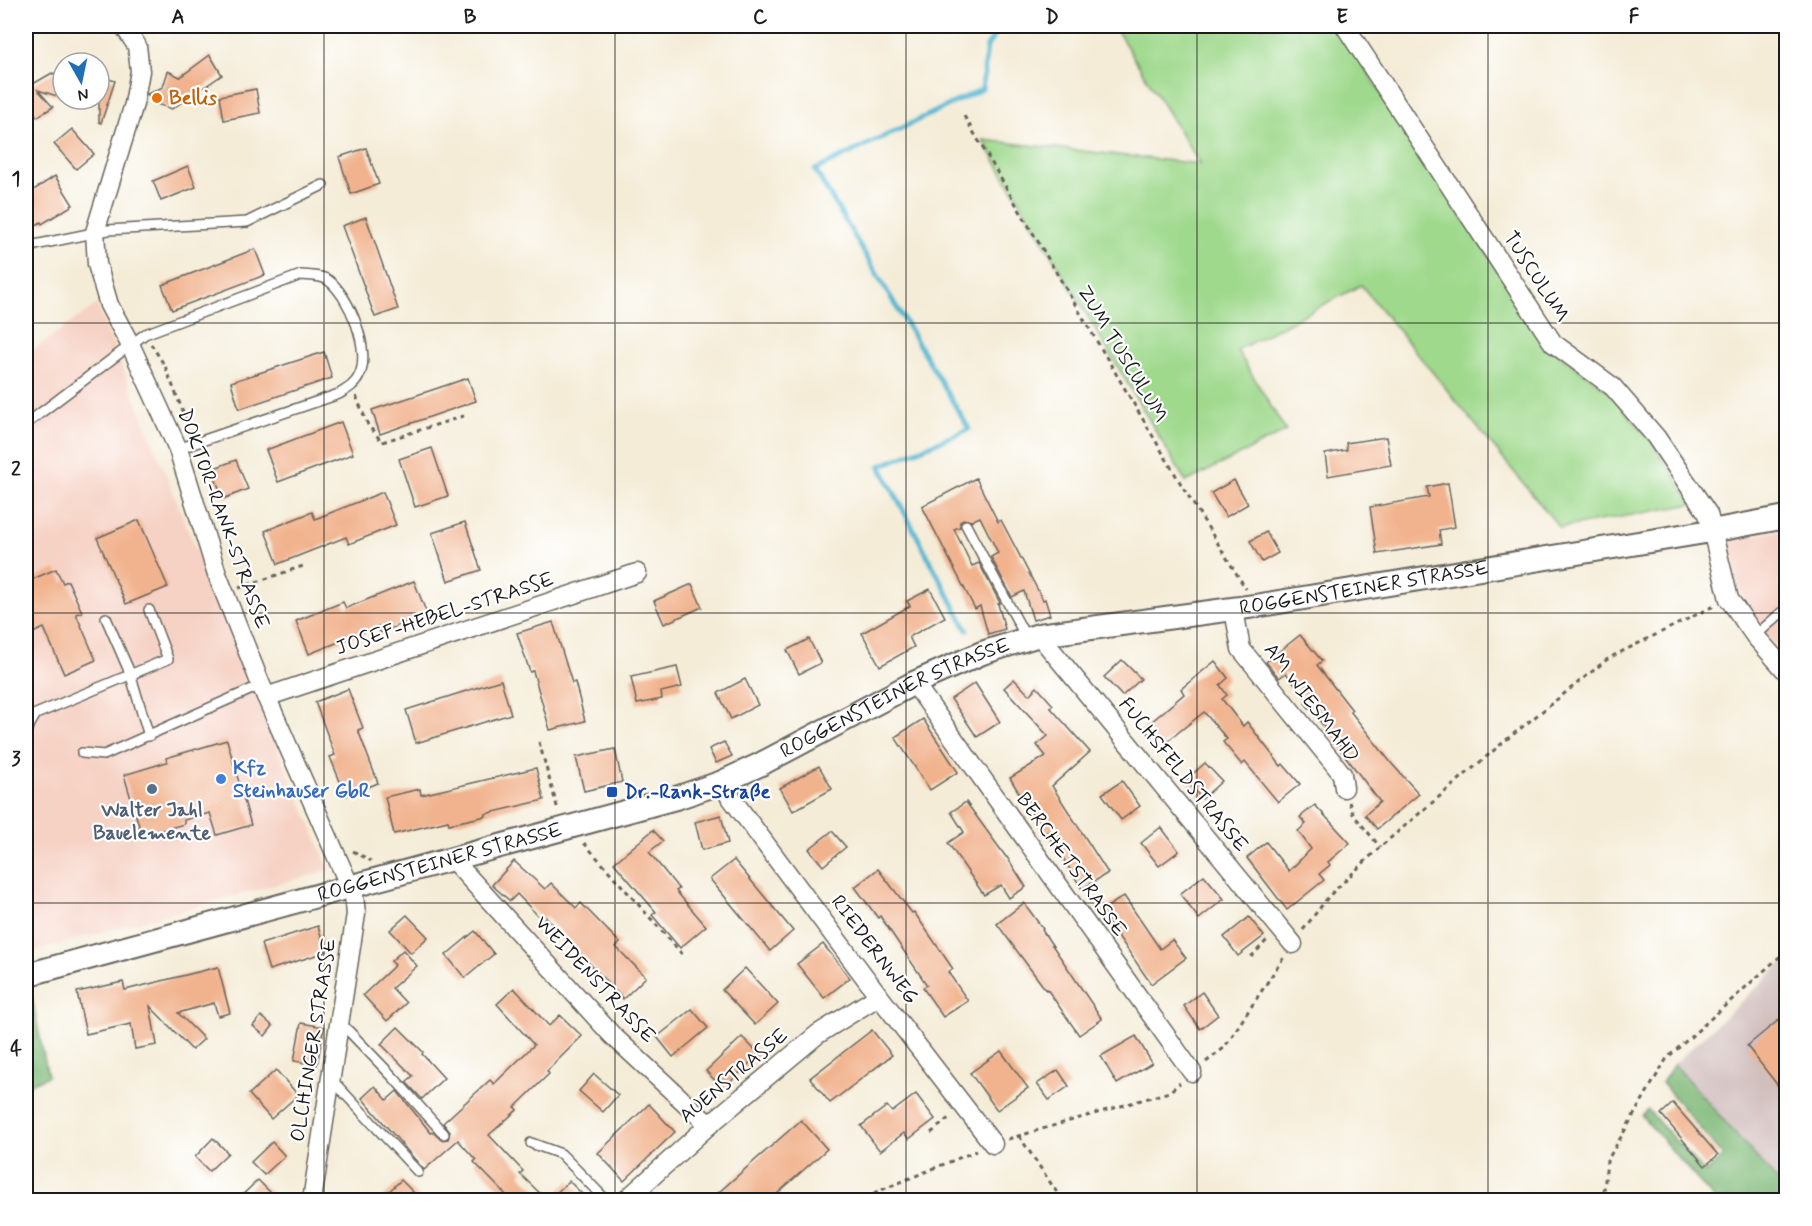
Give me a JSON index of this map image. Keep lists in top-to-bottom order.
{
  "streets": {
    "street": [
      "TUSCULUM",
      "DOKTOR-RANK-STRASSE",
      "ROGGENSTEINER STRASSE",
      "JOSEF-HEBEL-STRASSE",
      "AM WIESMAHD",
      "FUCHSFELDSTRASSE",
      "BERCHETSTRASSE",
      "RIEDERNWEG",
      "WEIDENSTRASSE",
      "OLCHINGER STRASSE",
      "AUENSTRASSE"
    ],
    "path": ["ZUM TUSCULUM"]
  },
  "crossings": [
    ["TUSCULUM", "ROGGENSTEINER STRASSE"],
    ["ZUM TUSCULUM", "ROGGENSTEINER STRASSE"],
    ["ZUM TUSCULUM", "AM WIESMAHD"],
    ["DOKTOR-RANK-STRASSE", "ROGGENSTEINER STRASSE"],
    ["DOKTOR-RANK-STRASSE", "JOSEF-HEBEL-STRASSE"],
    ["DOKTOR-RANK-STRASSE", "OLCHINGER STRASSE"],
    ["ROGGENSTEINER STRASSE", "AM WIESMAHD"],
    ["ROGGENSTEINER STRASSE", "FUCHSFELDSTRASSE"],
    ["ROGGENSTEINER STRASSE", "BERCHETSTRASSE"],
    ["ROGGENSTEINER STRASSE", "RIEDERNWEG"],
    ["ROGGENSTEINER STRASSE", "WEIDENSTRASSE"],
    ["ROGGENSTEINER STRASSE", "OLCHINGER STRASSE"],
    ["RIEDERNWEG", "AUENSTRASSE"],
    ["WEIDENSTRASSE", "AUENSTRASSE"]
  ],
  "places": {
    "other": ["Bellis", "Kfz Steinhauser GbR", "Walter Jahl Bauelemente"],
    "transit": ["Dr.-Rank-Straße"]
  },
  "north": "bottom",
  "grid": {
    "columns": [
      "A",
      "B",
      "C",
      "D",
      "E",
      "F"
    ],
    "rows": [
      "1",
      "2",
      "3",
      "4"
    ]
  }
}
